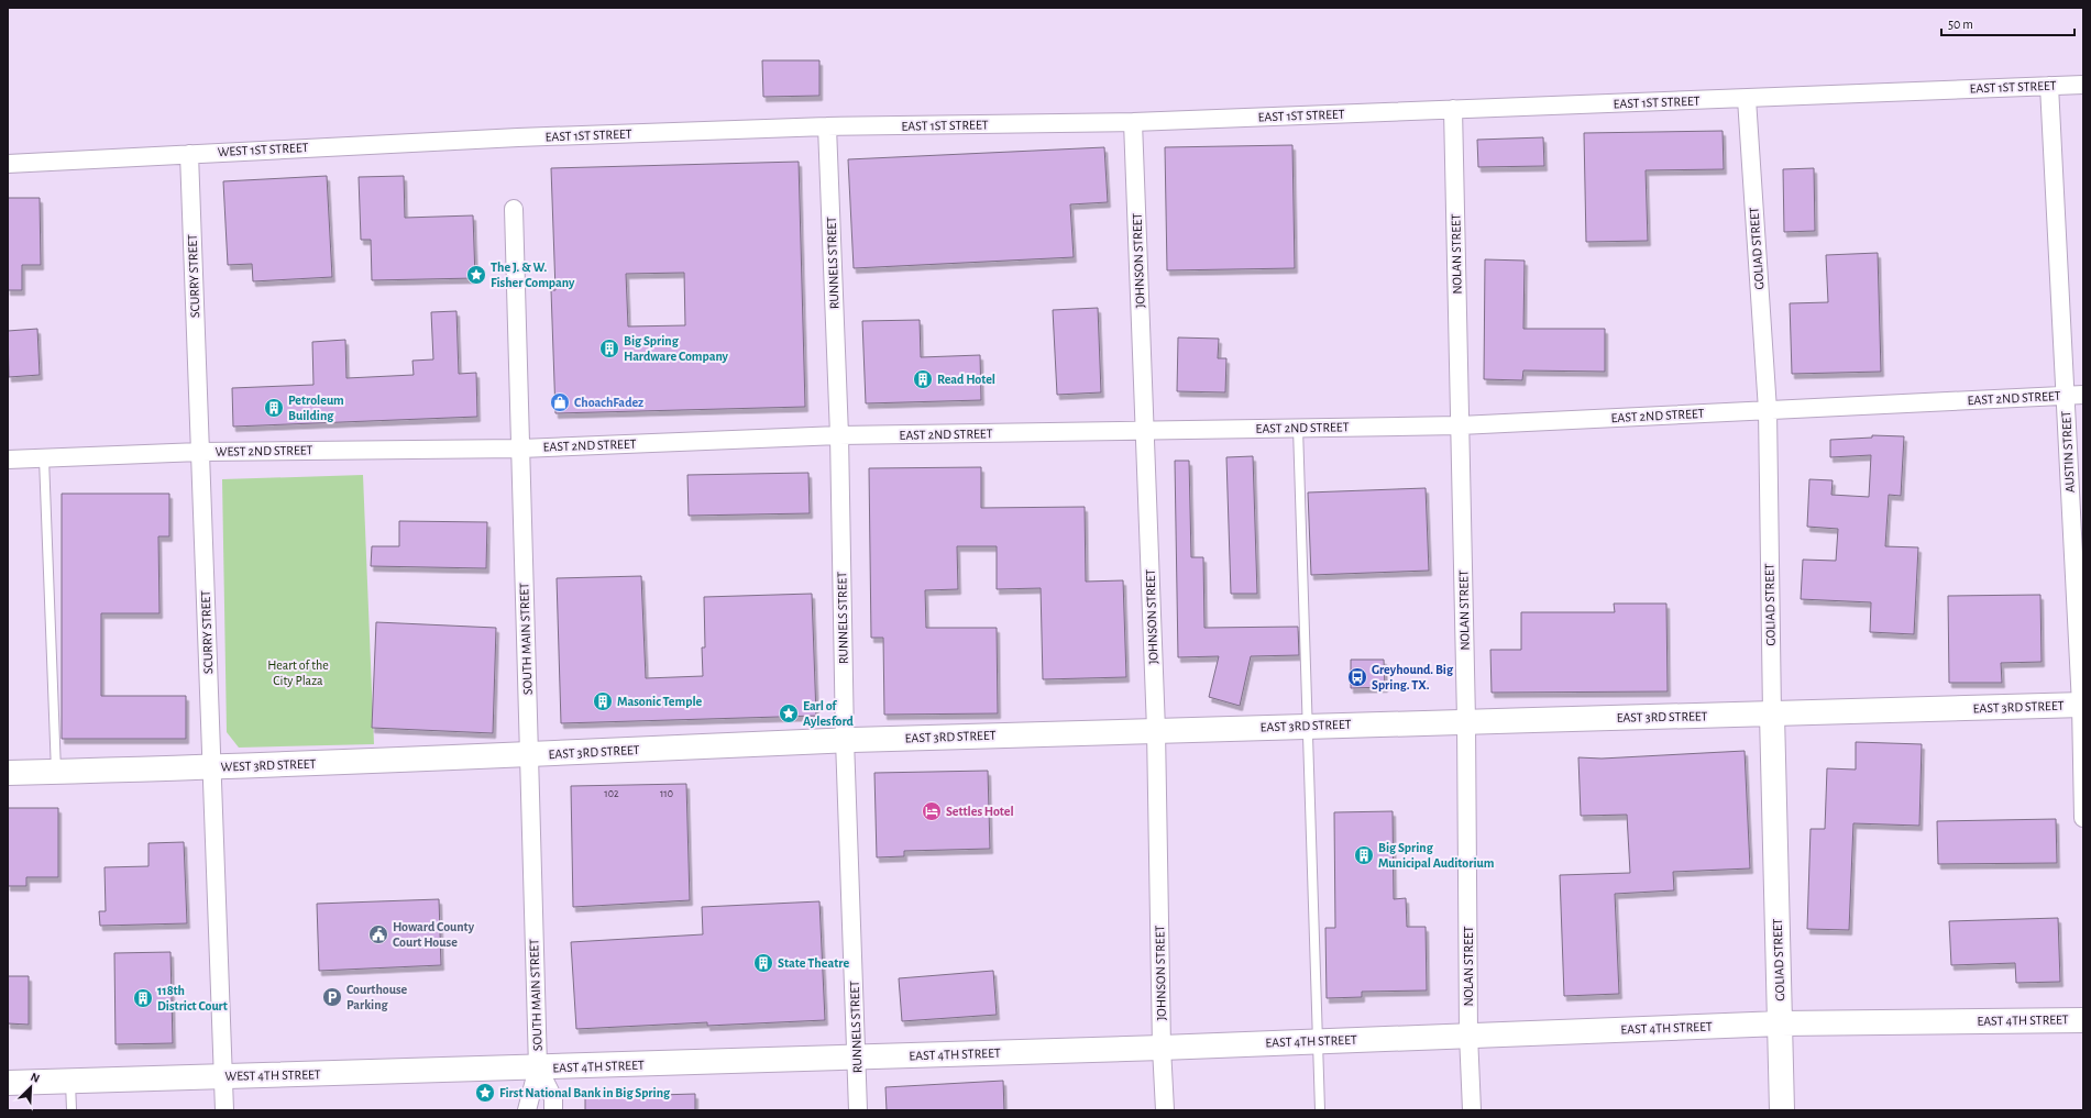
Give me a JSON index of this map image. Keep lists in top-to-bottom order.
{
  "streets": {
    "main road": [
      "GOLIAD STREET",
      "EAST 3RD STREET",
      "WEST 3RD STREET",
      "EAST 4TH STREET",
      "WEST 4TH STREET"
    ],
    "street": [
      "EAST 1ST STREET",
      "WEST 1ST STREET",
      "NOLAN STREET",
      "JOHNSON STREET",
      "RUNNELS STREET",
      "SCURRY STREET",
      "EAST 2ND STREET",
      "WEST 2ND STREET",
      "AUSTIN STREET",
      "SOUTH MAIN STREET"
    ]
  },
  "crossings": [
    ["EAST 1ST STREET", "WEST 1ST STREET"],
    ["EAST 1ST STREET", "GOLIAD STREET"],
    ["EAST 1ST STREET", "NOLAN STREET"],
    ["EAST 1ST STREET", "JOHNSON STREET"],
    ["EAST 1ST STREET", "RUNNELS STREET"],
    ["EAST 1ST STREET", "AUSTIN STREET"],
    ["WEST 1ST STREET", "SCURRY STREET"],
    ["GOLIAD STREET", "EAST 2ND STREET"],
    ["GOLIAD STREET", "EAST 3RD STREET"],
    ["GOLIAD STREET", "EAST 4TH STREET"],
    ["NOLAN STREET", "EAST 2ND STREET"],
    ["NOLAN STREET", "EAST 3RD STREET"],
    ["NOLAN STREET", "EAST 4TH STREET"],
    ["JOHNSON STREET", "EAST 2ND STREET"],
    ["JOHNSON STREET", "EAST 3RD STREET"],
    ["JOHNSON STREET", "EAST 4TH STREET"],
    ["RUNNELS STREET", "EAST 2ND STREET"],
    ["RUNNELS STREET", "EAST 3RD STREET"],
    ["RUNNELS STREET", "EAST 4TH STREET"],
    ["SCURRY STREET", "WEST 2ND STREET"],
    ["SCURRY STREET", "WEST 3RD STREET"],
    ["SCURRY STREET", "WEST 4TH STREET"],
    ["EAST 2ND STREET", "WEST 2ND STREET"],
    ["EAST 2ND STREET", "AUSTIN STREET"],
    ["EAST 2ND STREET", "SOUTH MAIN STREET"],
    ["WEST 2ND STREET", "SOUTH MAIN STREET"],
    ["AUSTIN STREET", "EAST 3RD STREET"],
    ["SOUTH MAIN STREET", "EAST 3RD STREET"],
    ["SOUTH MAIN STREET", "WEST 3RD STREET"],
    ["SOUTH MAIN STREET", "EAST 4TH STREET"],
    ["SOUTH MAIN STREET", "WEST 4TH STREET"],
    ["EAST 3RD STREET", "WEST 3RD STREET"],
    ["EAST 4TH STREET", "WEST 4TH STREET"]
  ],
  "parks": ["Heart of the City Plaza"],
  "places": {
    "place": ["The J. & W. Fisher Company", "Earl of Aylesford", "First National Bank in Big Spring"],
    "building": [
      "Big Spring Hardware Company",
      "Read Hotel",
      "Petroleum Building",
      "Masonic Temple",
      "Big Spring Municipal Auditorium",
      "State Theatre",
      "118th District Court"
    ],
    "shop": ["ChoachFadez"],
    "bus stop": ["Greyhound. Big Spring. TX."],
    "hotel": ["Settles Hotel"],
    "public building": ["Howard County Court House"],
    "parking": ["Courthouse Parking"]
  },
  "house_numbers": ["102", "110"],
  "scale_bar": "50 m",
  "north": "top right"
}
